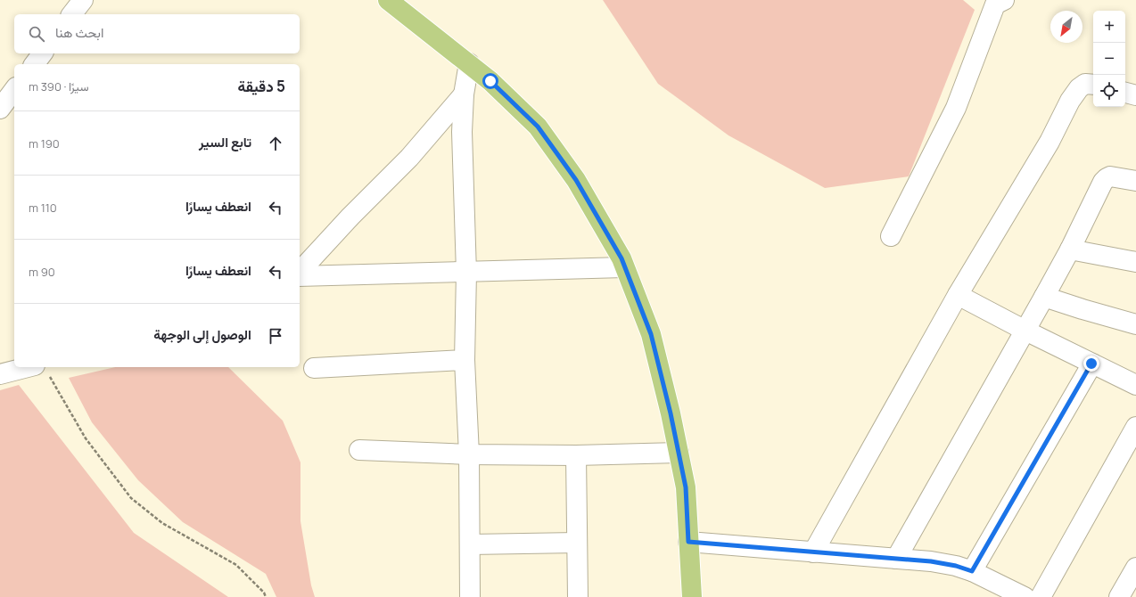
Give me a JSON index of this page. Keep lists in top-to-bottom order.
{
  "north": "bottom left",
  "page": {
    "map_buttons": ["+", "−"],
    "search": "ابحث هنا",
    "heading": ["5 دقيقة", "سيرًا · 390 m"],
    "list": [
      ["تابع السير", "190 m"],
      ["انعطف يسارًا", "110 m"],
      ["انعطف يسارًا", "90 m"],
      "الوصول إلى الوجهة"
    ]
  }
}
